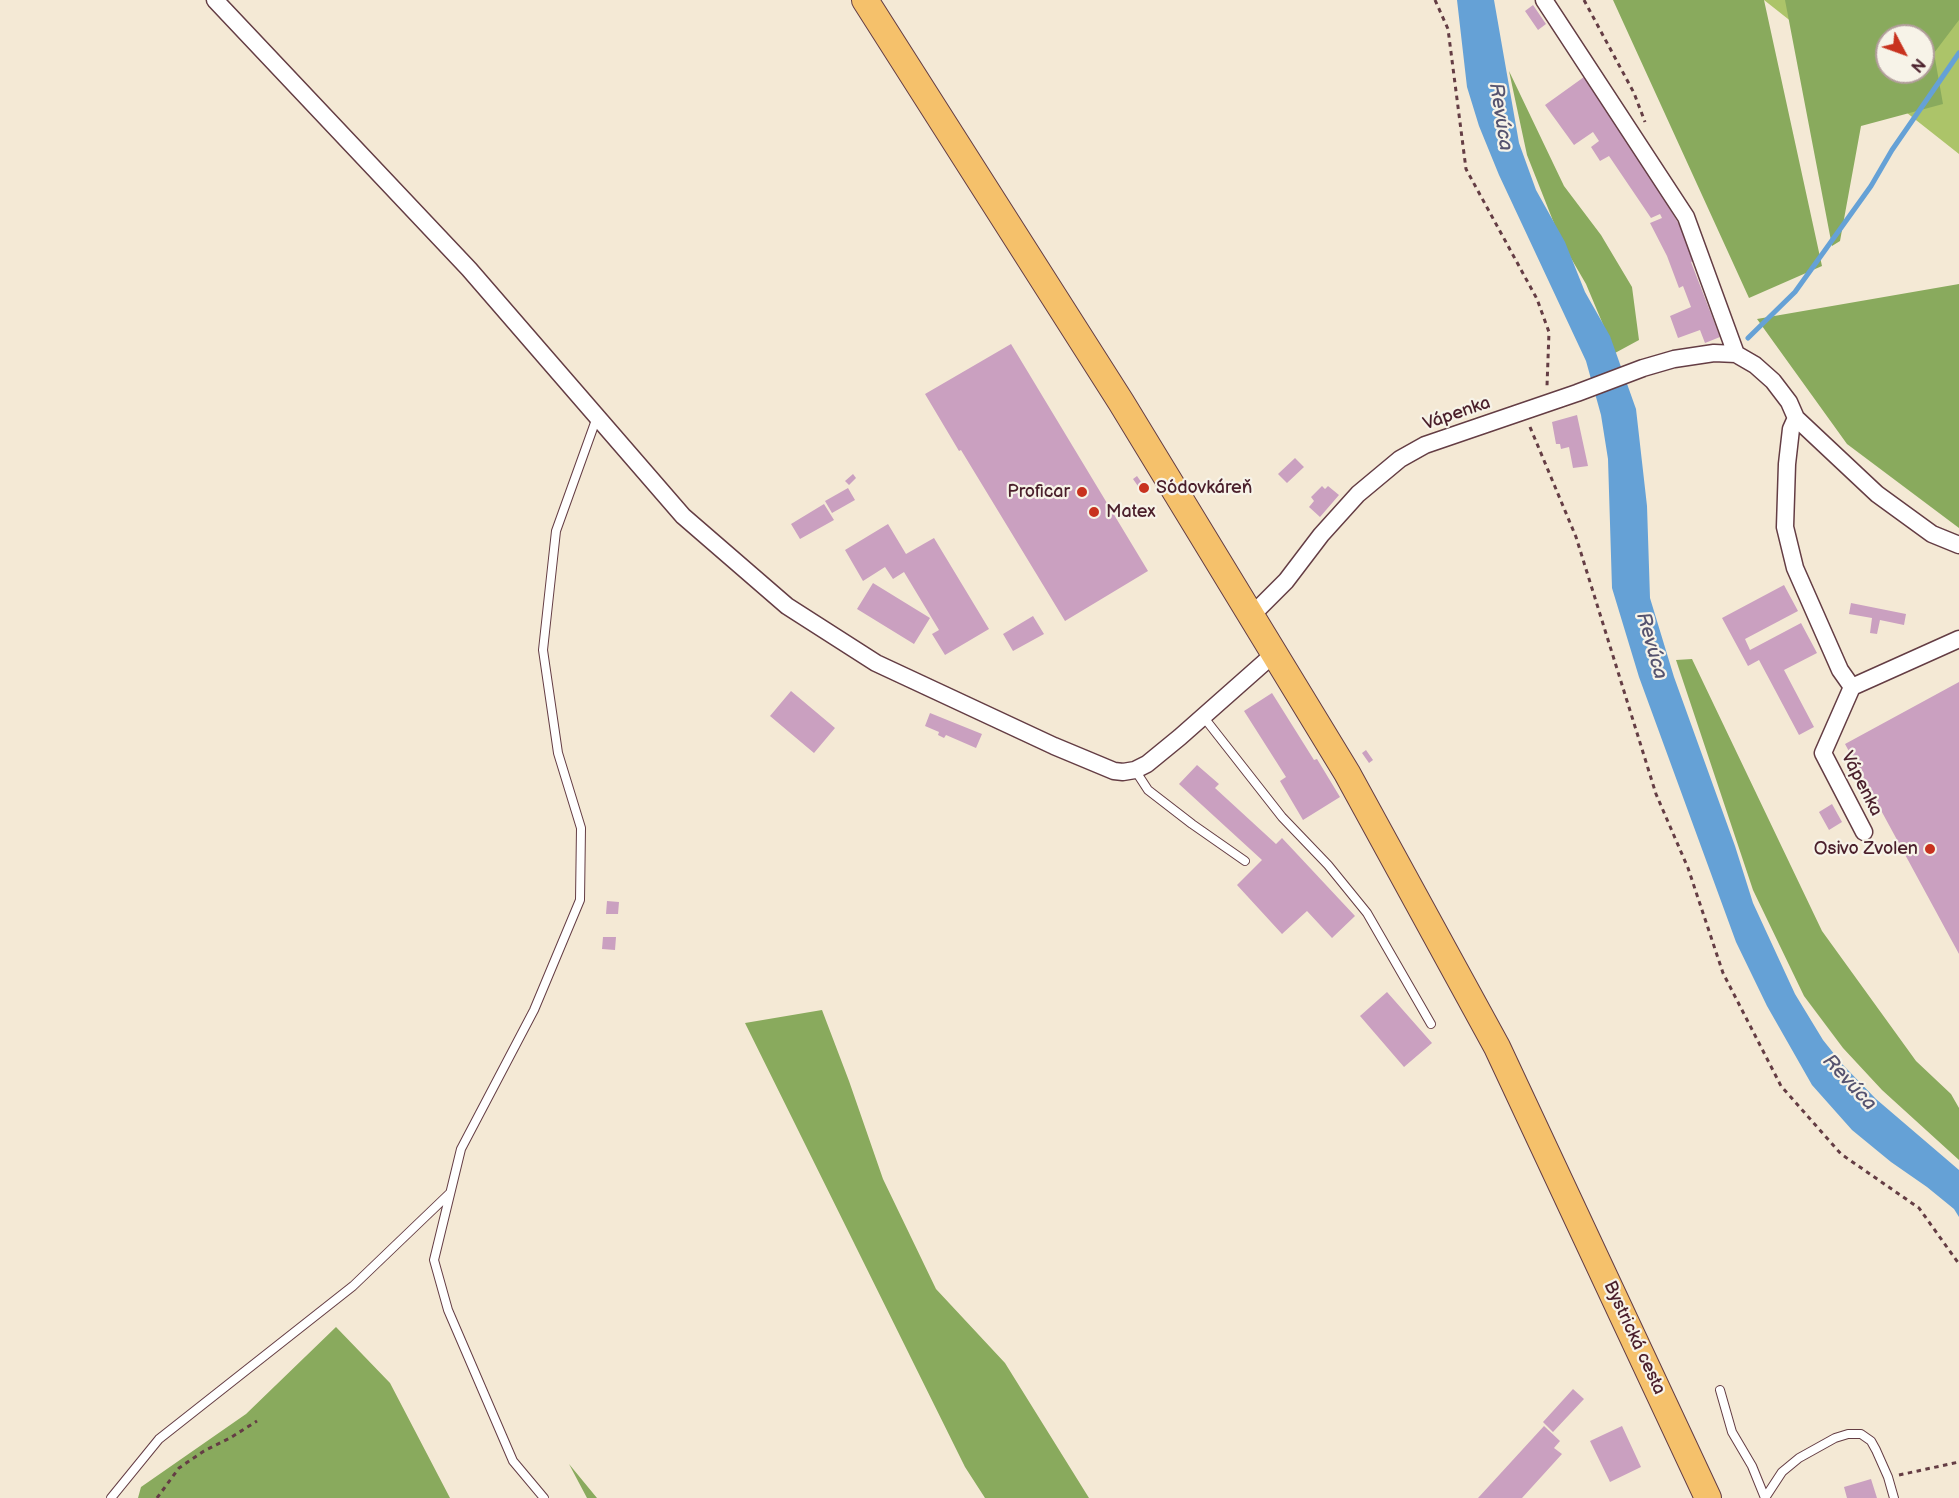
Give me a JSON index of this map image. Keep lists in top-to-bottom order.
{
  "streets": {
    "main road": ["Bystrická cesta"],
    "street": ["Vápenka"]
  },
  "crossings": [
    ["Vápenka", "Bystrická cesta"]
  ],
  "water": ["Revúca"],
  "places": [
    "Sódovkáreň",
    "Proficar",
    "Matex",
    "Osivo Zvolen"
  ],
  "north": "bottom right"
}
